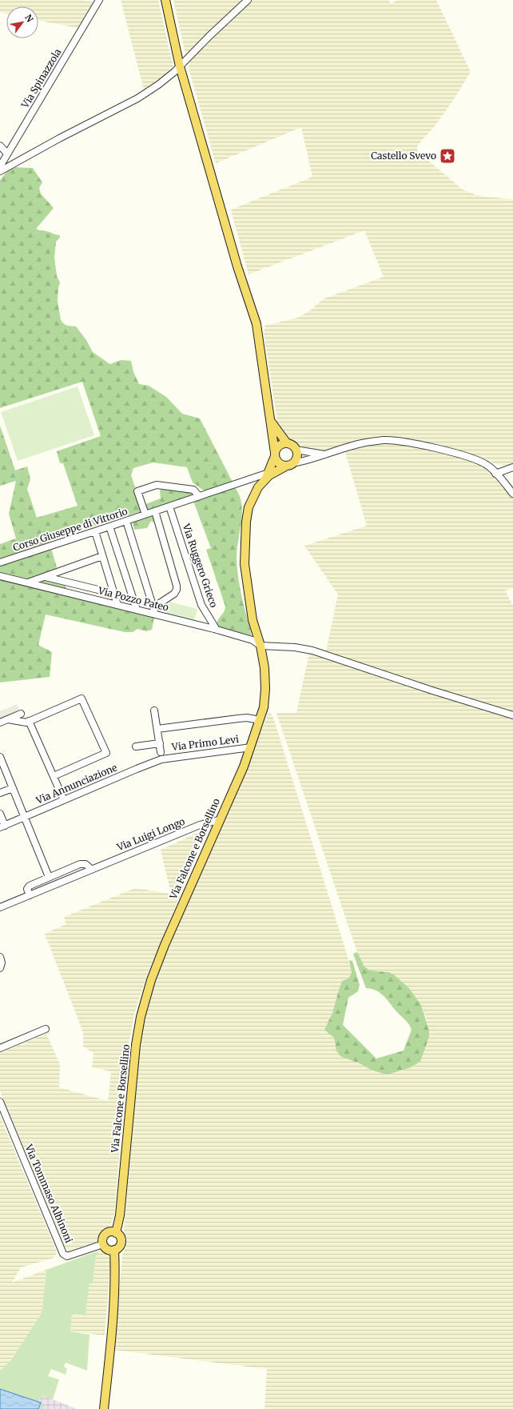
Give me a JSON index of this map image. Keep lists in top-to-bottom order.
{
  "streets": {
    "main road": ["Via Falcone e Borsellino"],
    "street": [
      "Via Spinazzola",
      "Corso Giuseppe di Vittorio",
      "Via Ruggero Grieco",
      "Via Pozzo Pateo",
      "Via Primo Levi",
      "Via Annunciazione",
      "Via Luigi Longo",
      "Via Tommaso Albinoni"
    ]
  },
  "crossings": [
    ["Corso Giuseppe di Vittorio", "Via Ruggero Grieco"],
    ["Corso Giuseppe di Vittorio", "Via Falcone e Borsellino"],
    ["Via Ruggero Grieco", "Via Pozzo Pateo"],
    ["Via Pozzo Pateo", "Via Falcone e Borsellino"],
    ["Via Primo Levi", "Via Annunciazione"],
    ["Via Primo Levi", "Via Falcone e Borsellino"],
    ["Via Luigi Longo", "Via Falcone e Borsellino"],
    ["Via Falcone e Borsellino", "Via Tommaso Albinoni"]
  ],
  "places": {
    "place": ["Castello Svevo"]
  },
  "north": "top right"
}
